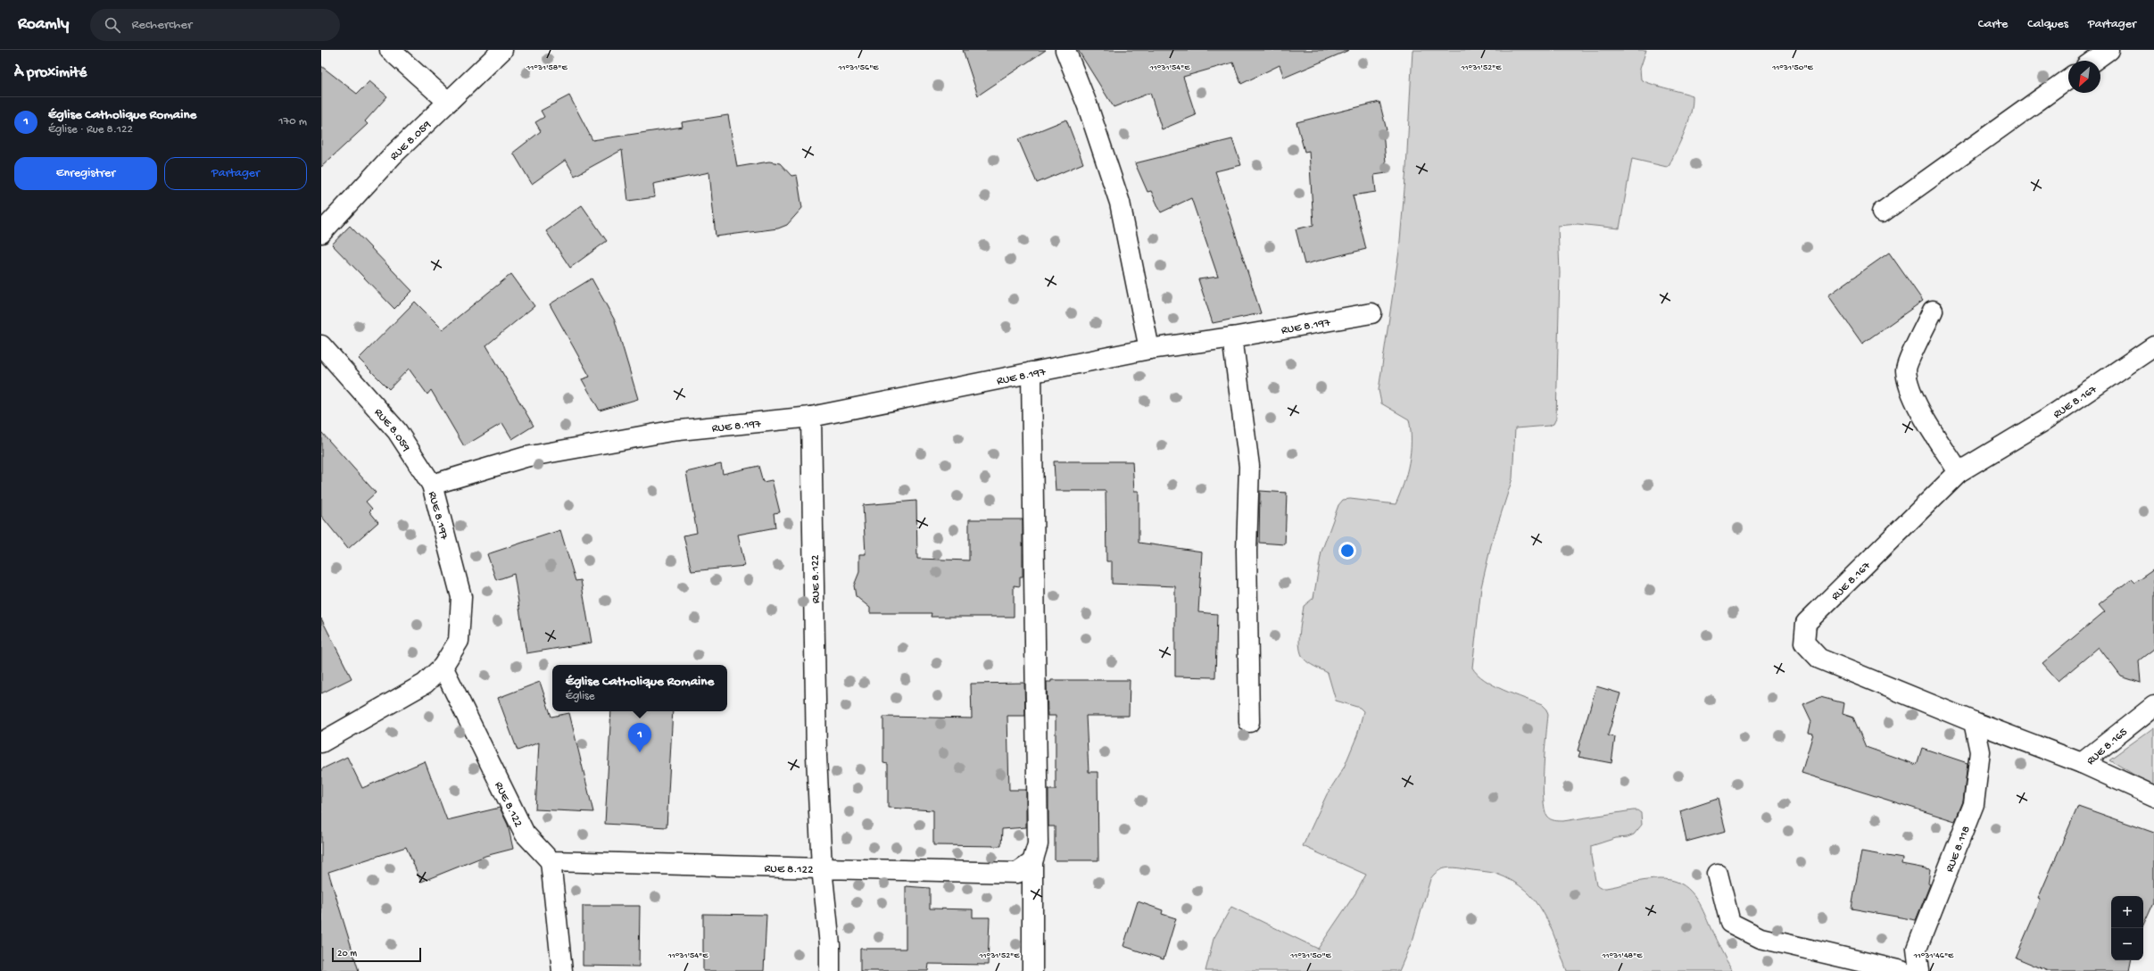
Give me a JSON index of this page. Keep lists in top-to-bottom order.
{
  "streets": {
    "street": [
      "RUE 8.059",
      "RUE 8.197",
      "RUE 8.167",
      "RUE 8.122",
      "RUE 8.165",
      "RUE 8.118"
    ]
  },
  "crossings": [
    ["RUE 8.059", "RUE 8.197"],
    ["RUE 8.197", "RUE 8.122"],
    ["RUE 8.167", "RUE 8.165"],
    ["RUE 8.167", "RUE 8.118"]
  ],
  "scale_bar": "20 m",
  "north": "bottom left",
  "page": {
    "header": "Roamly",
    "search": "Rechercher",
    "nav": ["Carte", "Calques", "Partager"],
    "heading": "À proximité",
    "list": [
      {
        "mark": "1",
        "name": "Église Catholique Romaine",
        "note": "Église · Rue 8.122",
        "value": "170 m"
      }
    ],
    "buttons": ["Enregistrer", "Partager"],
    "popup": ["Église Catholique Romaine", "Église"],
    "pins": "1",
    "map_buttons": ["+", "−"],
    "scale": "20 m"
  },
  "coordinates": [
    "11°31'58\"E",
    "11°31'56\"E",
    "11°31'54\"E",
    "11°31'52\"E",
    "11°31'50\"E",
    "11°31'48\"E",
    "11°31'46\"E"
  ]
}
